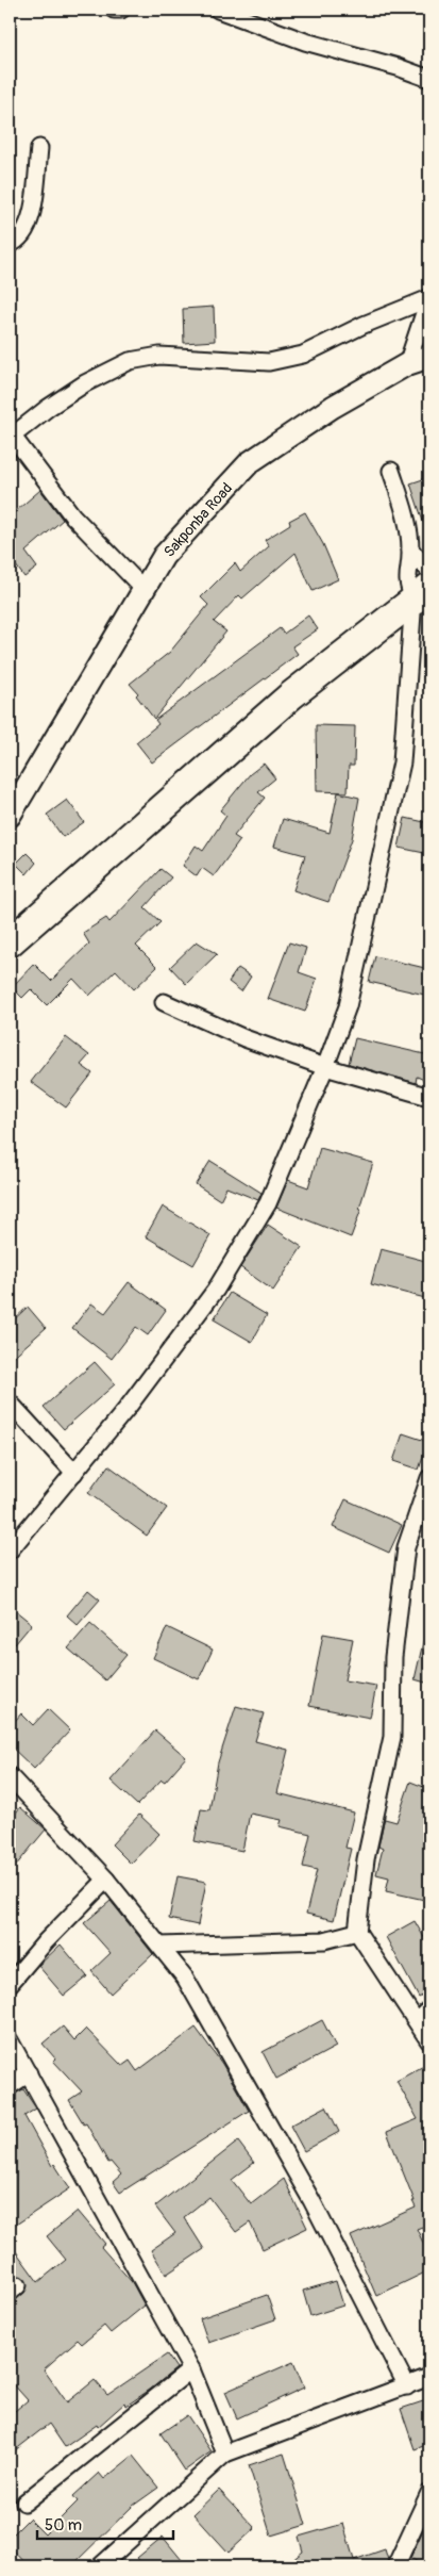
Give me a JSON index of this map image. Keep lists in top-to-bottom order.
{
  "streets": {
    "main road": ["Sakponba Road"]
  },
  "scale_bar": "50 m"
}
